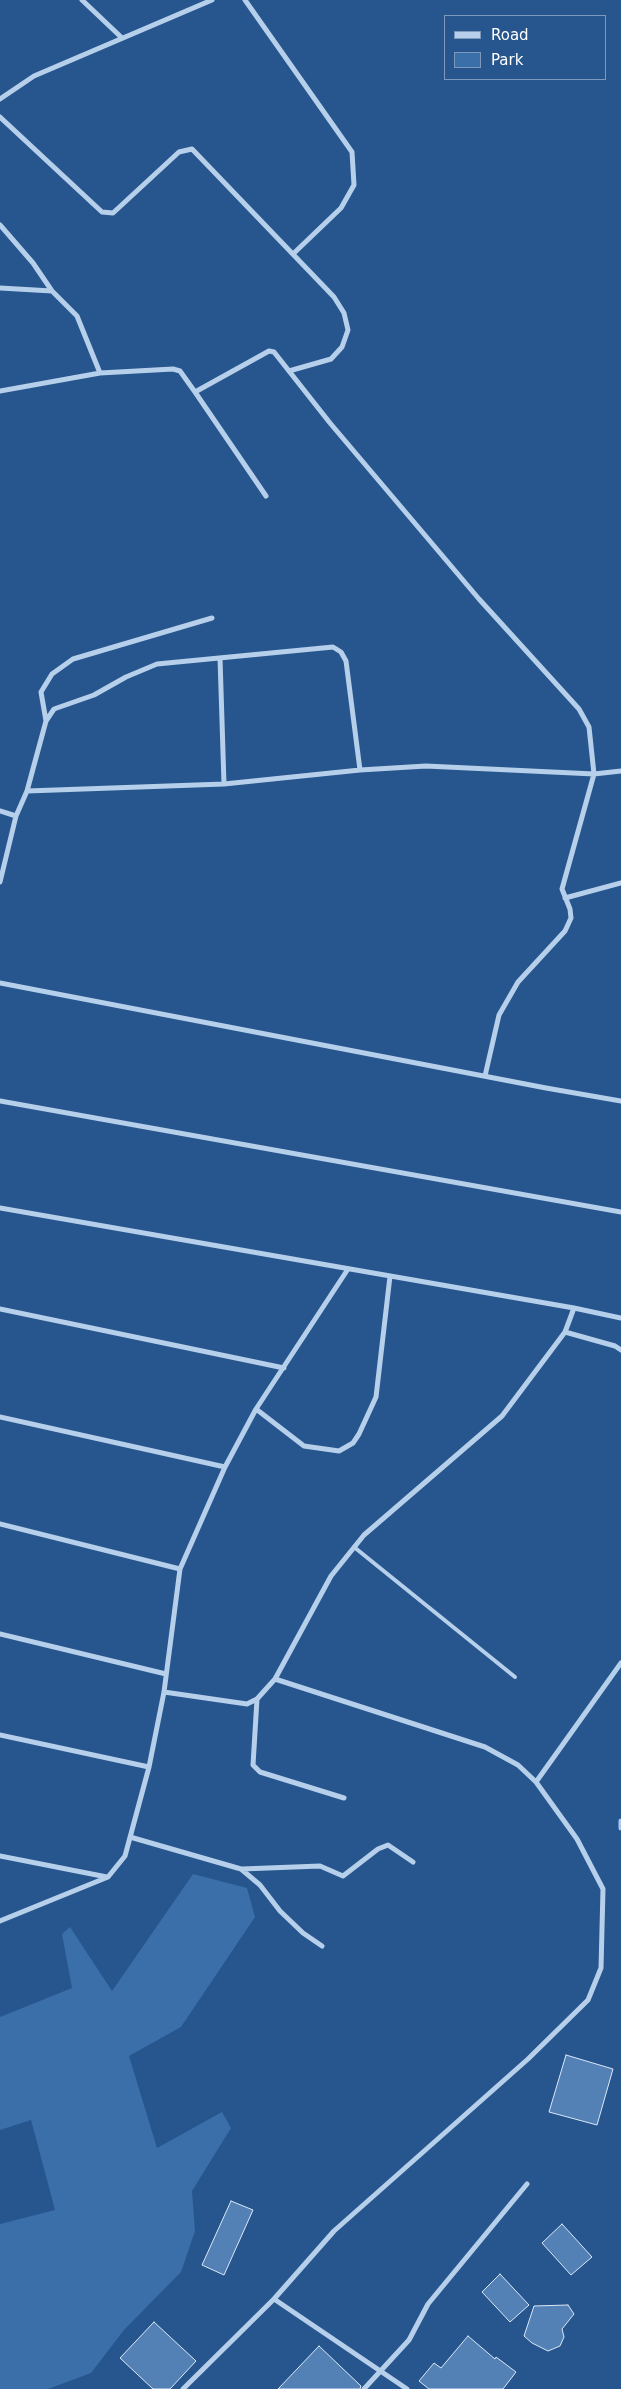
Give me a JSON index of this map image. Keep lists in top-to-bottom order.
{
  "legend": ["Road", "Park"]
}
